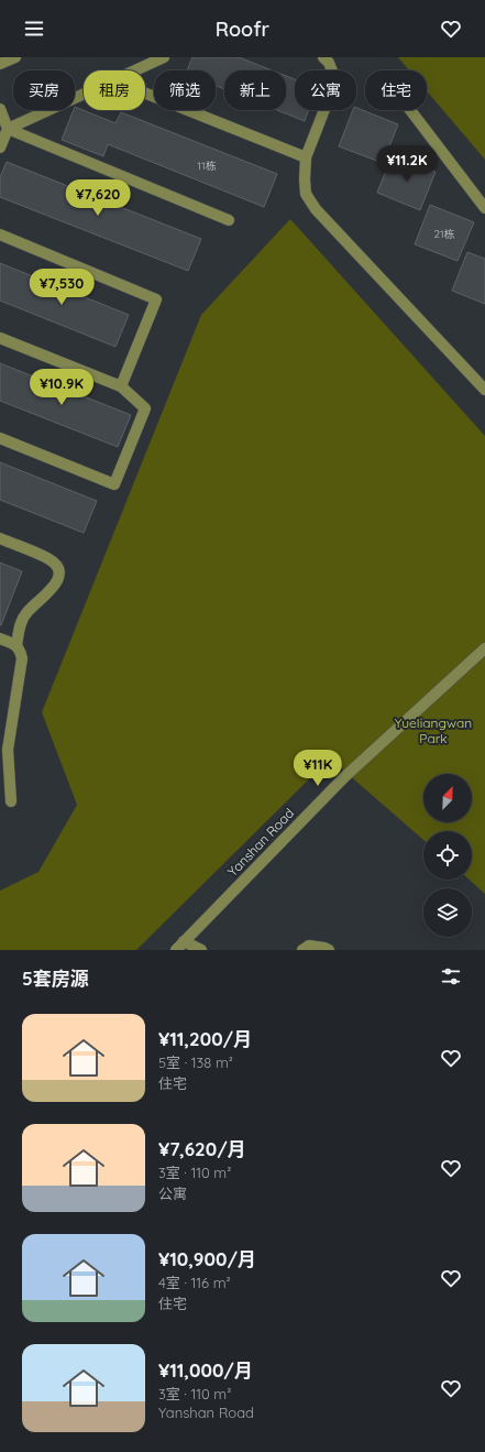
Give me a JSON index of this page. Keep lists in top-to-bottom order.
{
  "streets": {
    "street": ["Yanshan Road"]
  },
  "parks": ["Yueliangwan Park"],
  "house_numbers": ["11栋", "21栋"],
  "north": "top right",
  "page": {
    "header": "Roofr",
    "chip": [
      "买房",
      "租房",
      "筛选",
      "新上",
      "公寓",
      "住宅"
    ],
    "price": [
      "¥11.2K",
      "¥7,620",
      "¥7,530",
      "¥10.9K",
      "¥11K"
    ],
    "heading": "5套房源",
    "list": [
      {
        "name": "¥11,200/月",
        "note": "5室 · 138 m² · 住宅"
      },
      {
        "name": "¥7,620/月",
        "note": "3室 · 110 m² · 公寓"
      },
      {
        "name": "¥10,900/月",
        "note": "4室 · 116 m² · 住宅"
      },
      {
        "name": "¥11,000/月",
        "note": "3室 · 110 m² · Yanshan Road"
      }
    ]
  }
}
